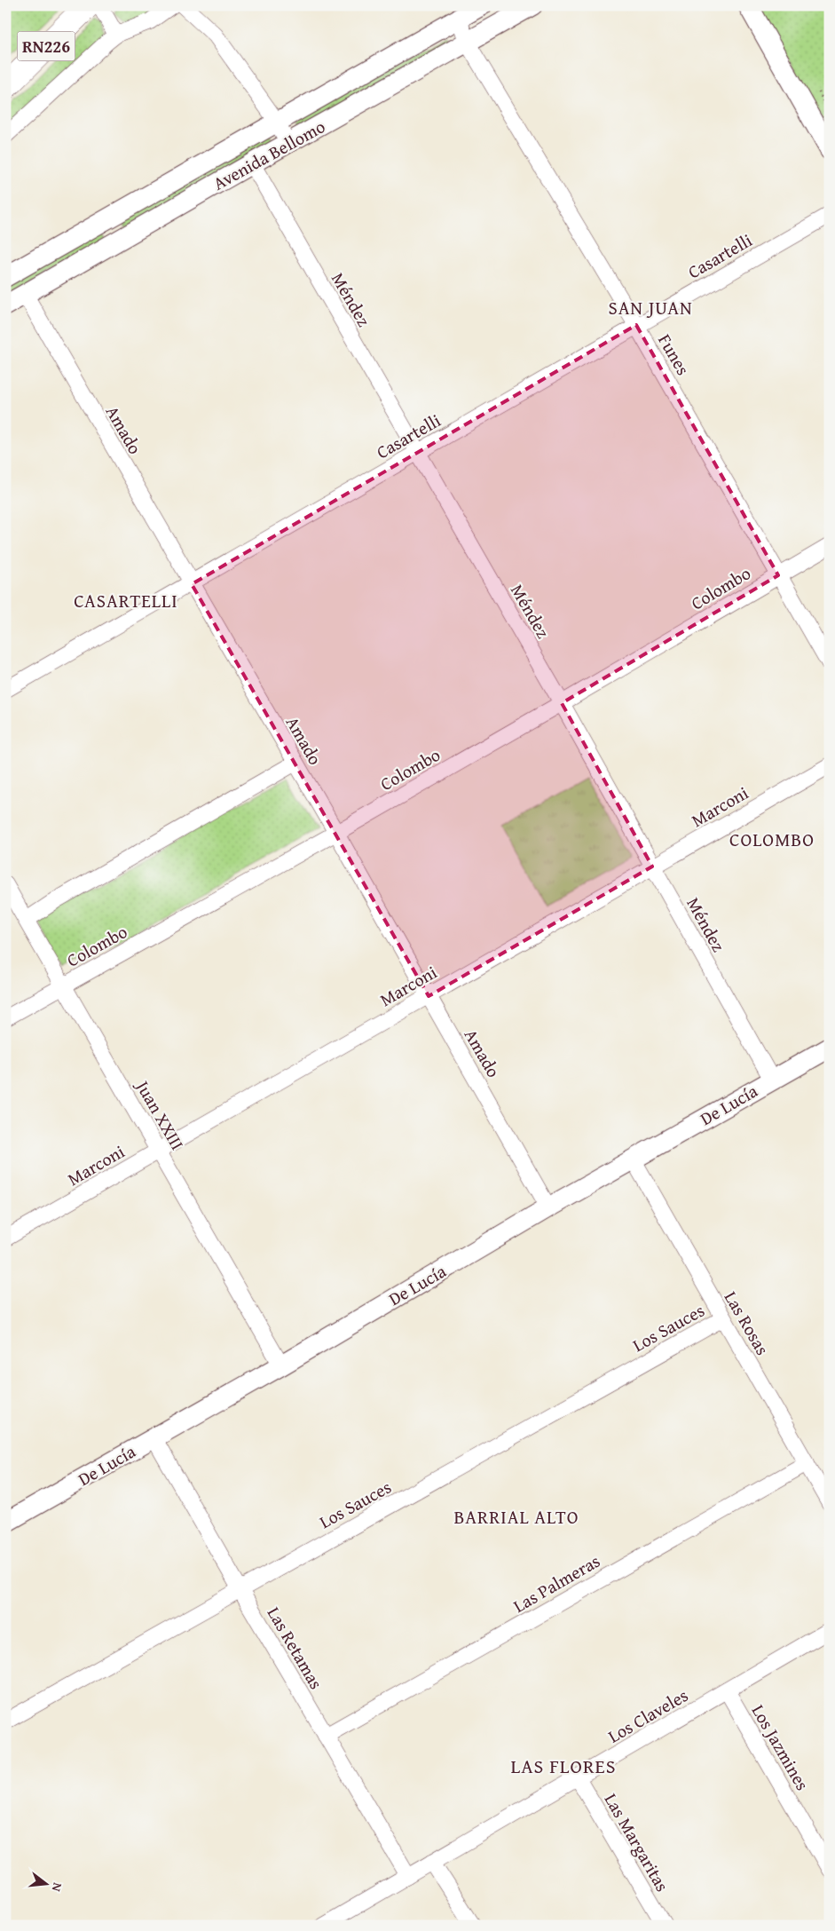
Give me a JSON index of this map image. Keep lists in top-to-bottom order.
{
  "streets": {
    "highway": ["RN226"],
    "street": [
      "Avenida Bellomo",
      "Casartelli",
      "Méndez",
      "Funes",
      "Amado",
      "Colombo",
      "Marconi",
      "De Lucía",
      "Juan XXIII",
      "Las Rosas",
      "Los Sauces",
      "Las Palmeras",
      "Las Retamas",
      "Los Claveles",
      "Los Jazmines",
      "Las Margaritas"
    ]
  },
  "crossings": [
    ["Avenida Bellomo", "Méndez"],
    ["Avenida Bellomo", "Funes"],
    ["Avenida Bellomo", "Amado"],
    ["Casartelli", "Méndez"],
    ["Casartelli", "Funes"],
    ["Casartelli", "Amado"],
    ["Méndez", "Colombo"],
    ["Méndez", "Marconi"],
    ["Méndez", "De Lucía"],
    ["Funes", "Colombo"],
    ["Amado", "Colombo"],
    ["Amado", "Marconi"],
    ["Amado", "De Lucía"],
    ["Colombo", "Juan XXIII"],
    ["Marconi", "Juan XXIII"],
    ["De Lucía", "Juan XXIII"],
    ["De Lucía", "Las Rosas"],
    ["De Lucía", "Las Retamas"],
    ["Las Rosas", "Los Sauces"],
    ["Las Rosas", "Las Palmeras"],
    ["Los Sauces", "Las Retamas"],
    ["Las Palmeras", "Las Retamas"],
    ["Las Retamas", "Los Claveles"],
    ["Los Claveles", "Los Jazmines"],
    ["Los Claveles", "Las Margaritas"]
  ],
  "districts": [
    "SAN JUAN",
    "CASARTELLI",
    "COLOMBO",
    "BARRIAL ALTO",
    "LAS FLORES"
  ],
  "north": "right"
}
